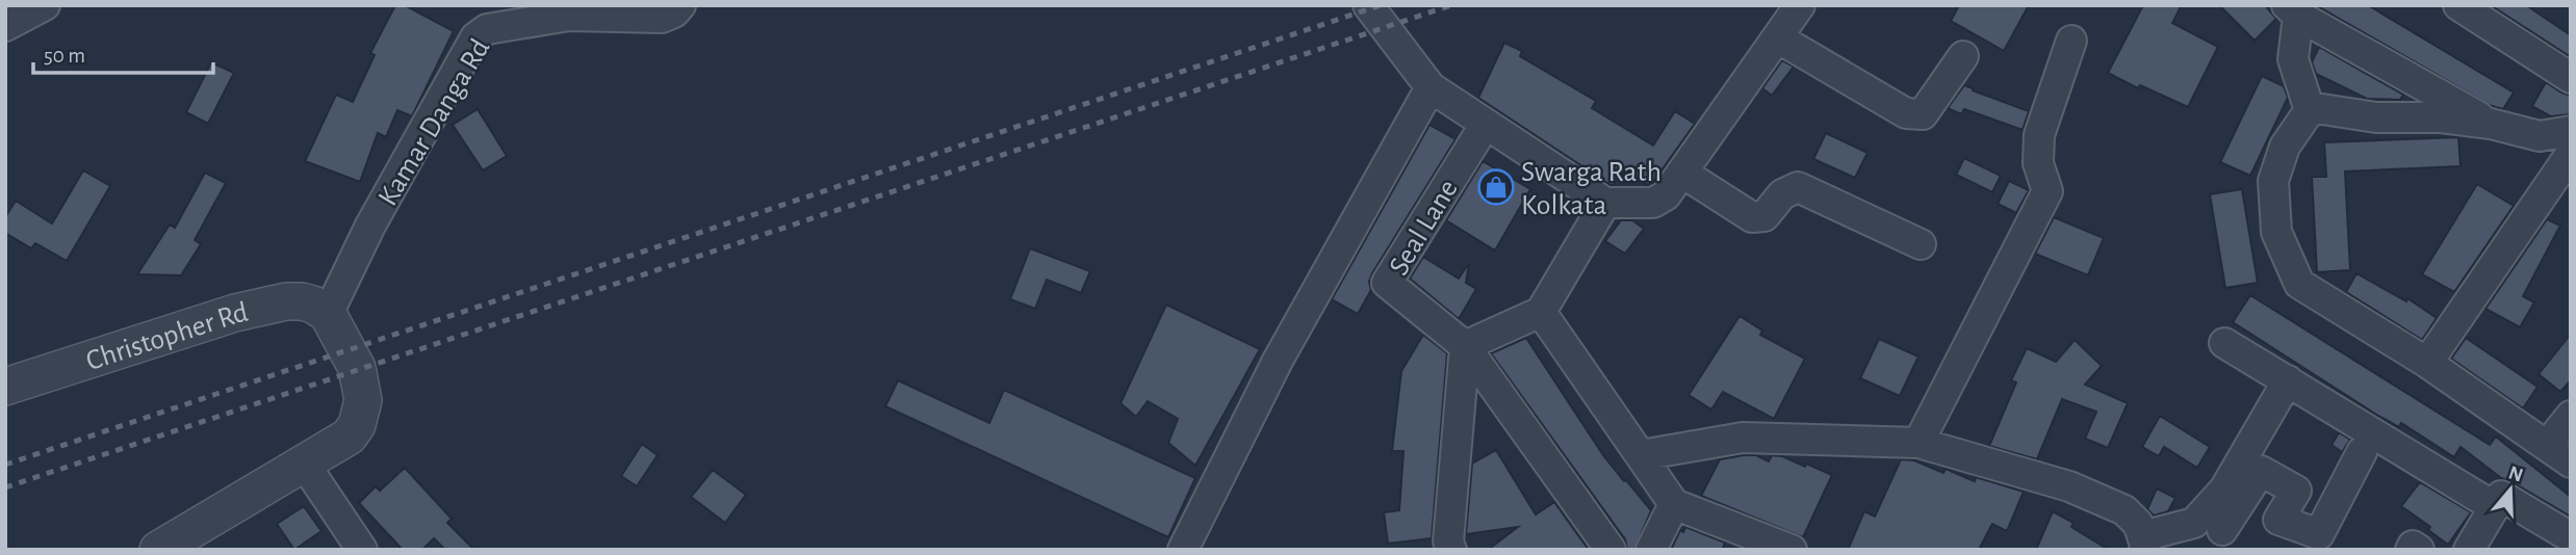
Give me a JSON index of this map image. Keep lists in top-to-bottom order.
{
  "streets": {
    "street": ["Kamar Danga Rd", "Seal Lane", "Christopher Rd"]
  },
  "crossings": [
    ["Kamar Danga Rd", "Christopher Rd"]
  ],
  "places": {
    "shop": ["Swarga Rath Kolkata"]
  },
  "scale_bar": "50 m",
  "north": "top"
}
